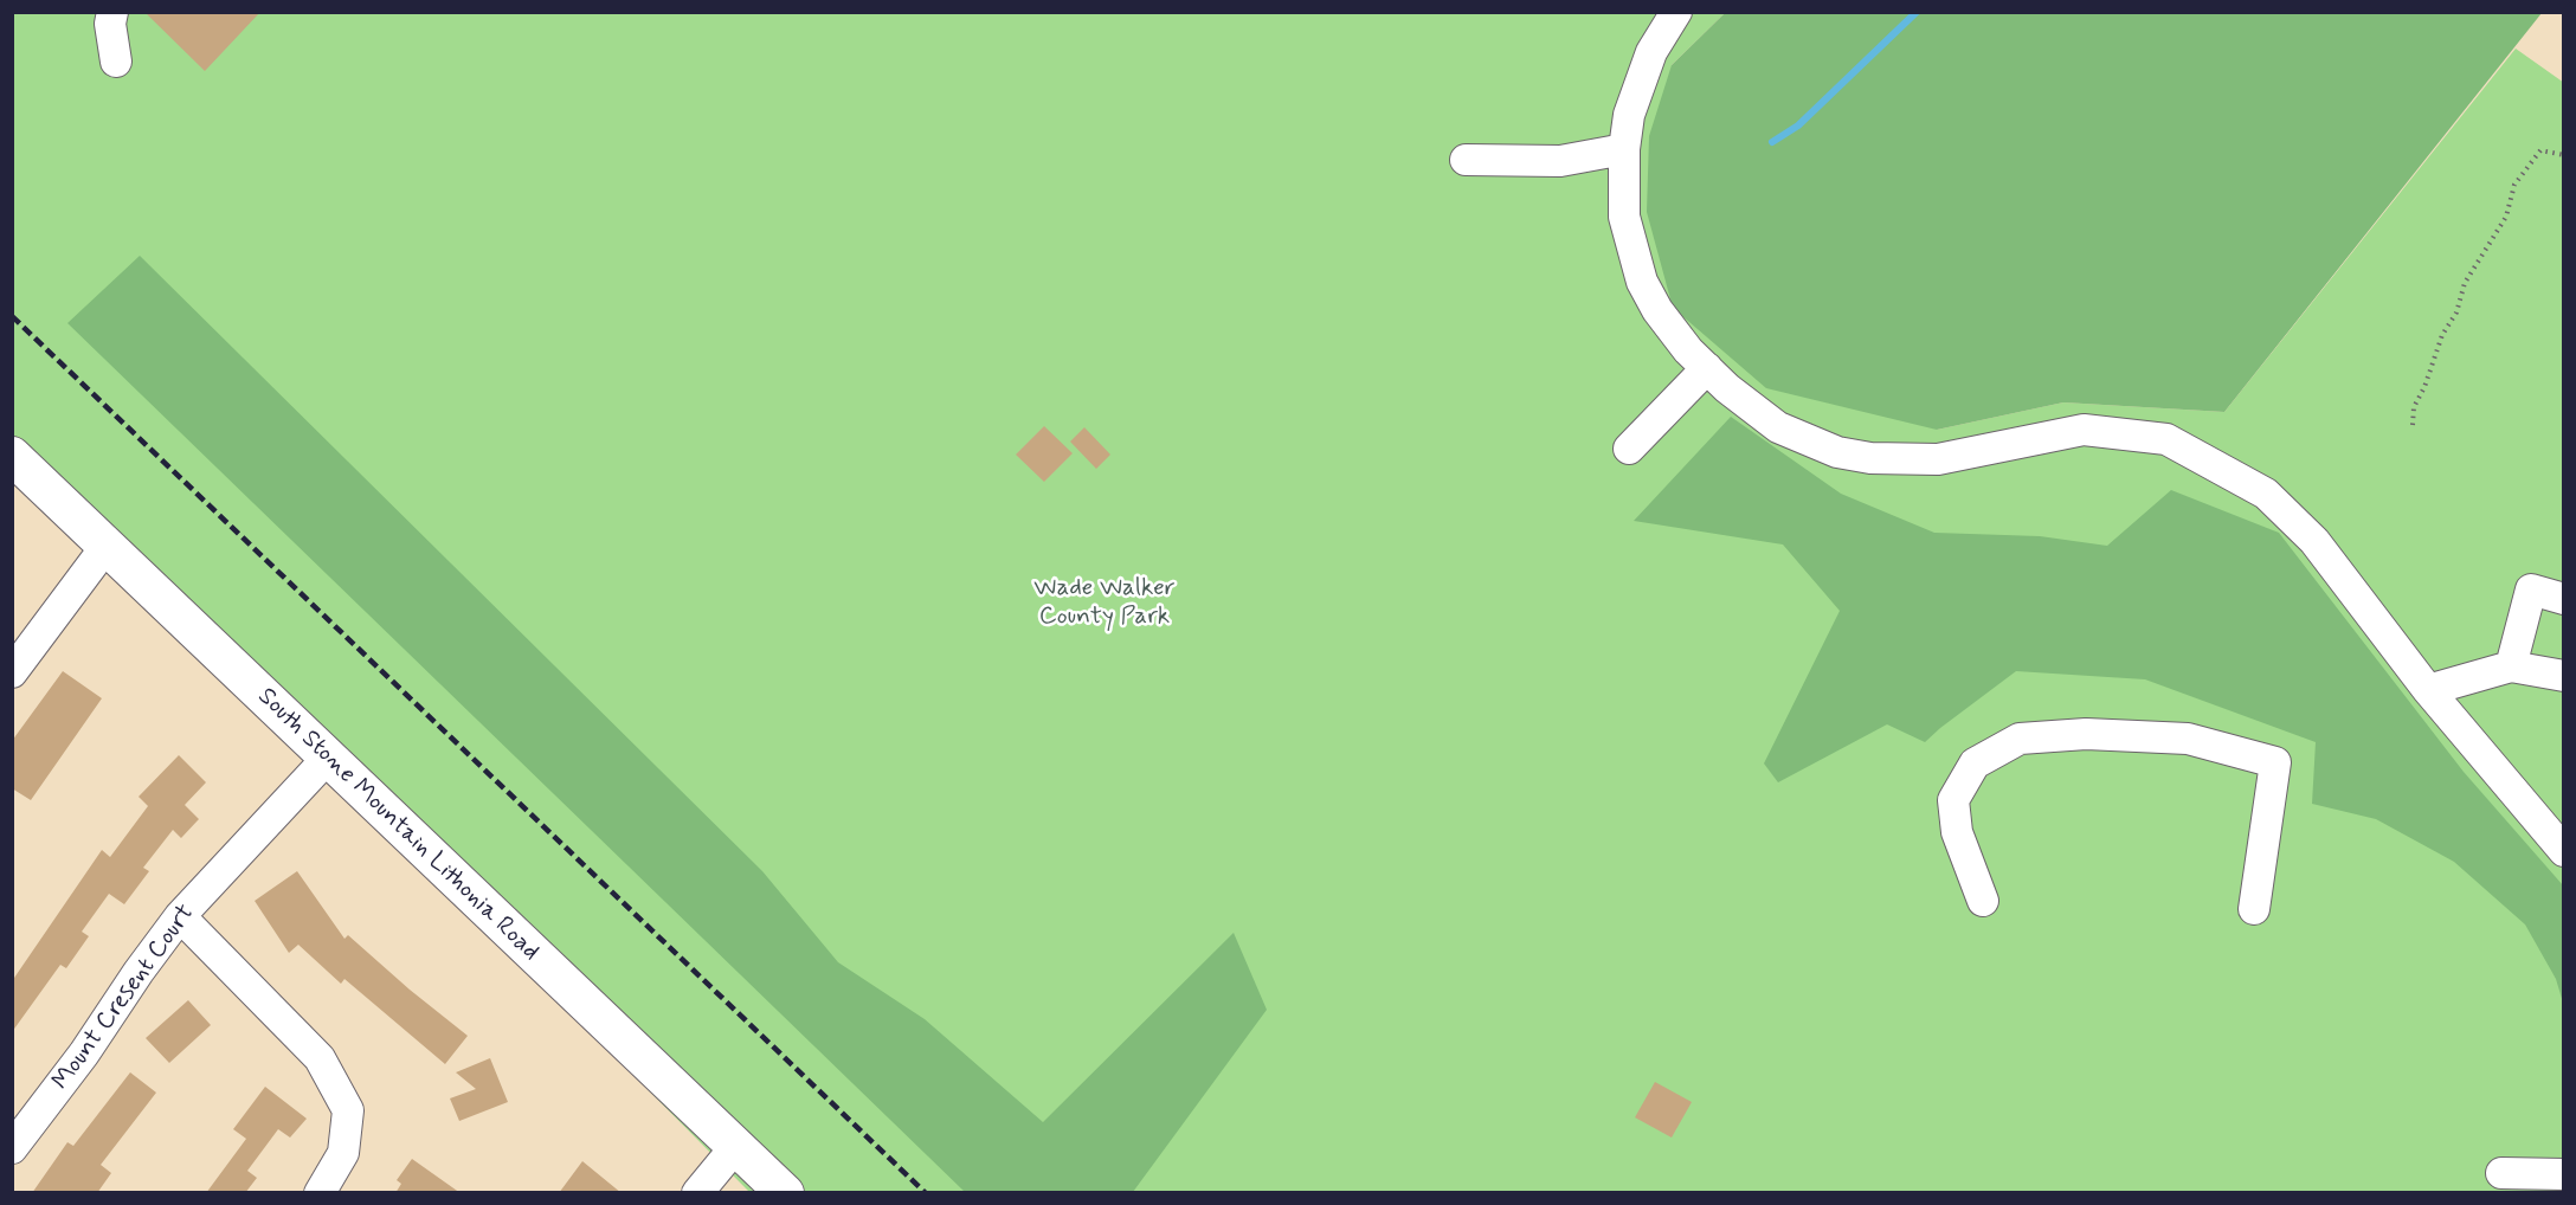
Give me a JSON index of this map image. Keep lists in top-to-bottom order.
{
  "streets": {
    "main road": ["South Stone Mountain Lithonia Road"],
    "street": ["Mount Cresent Court"]
  },
  "crossings": [
    ["South Stone Mountain Lithonia Road", "Mount Cresent Court"]
  ],
  "parks": ["Wade Walker County Park"]
}
